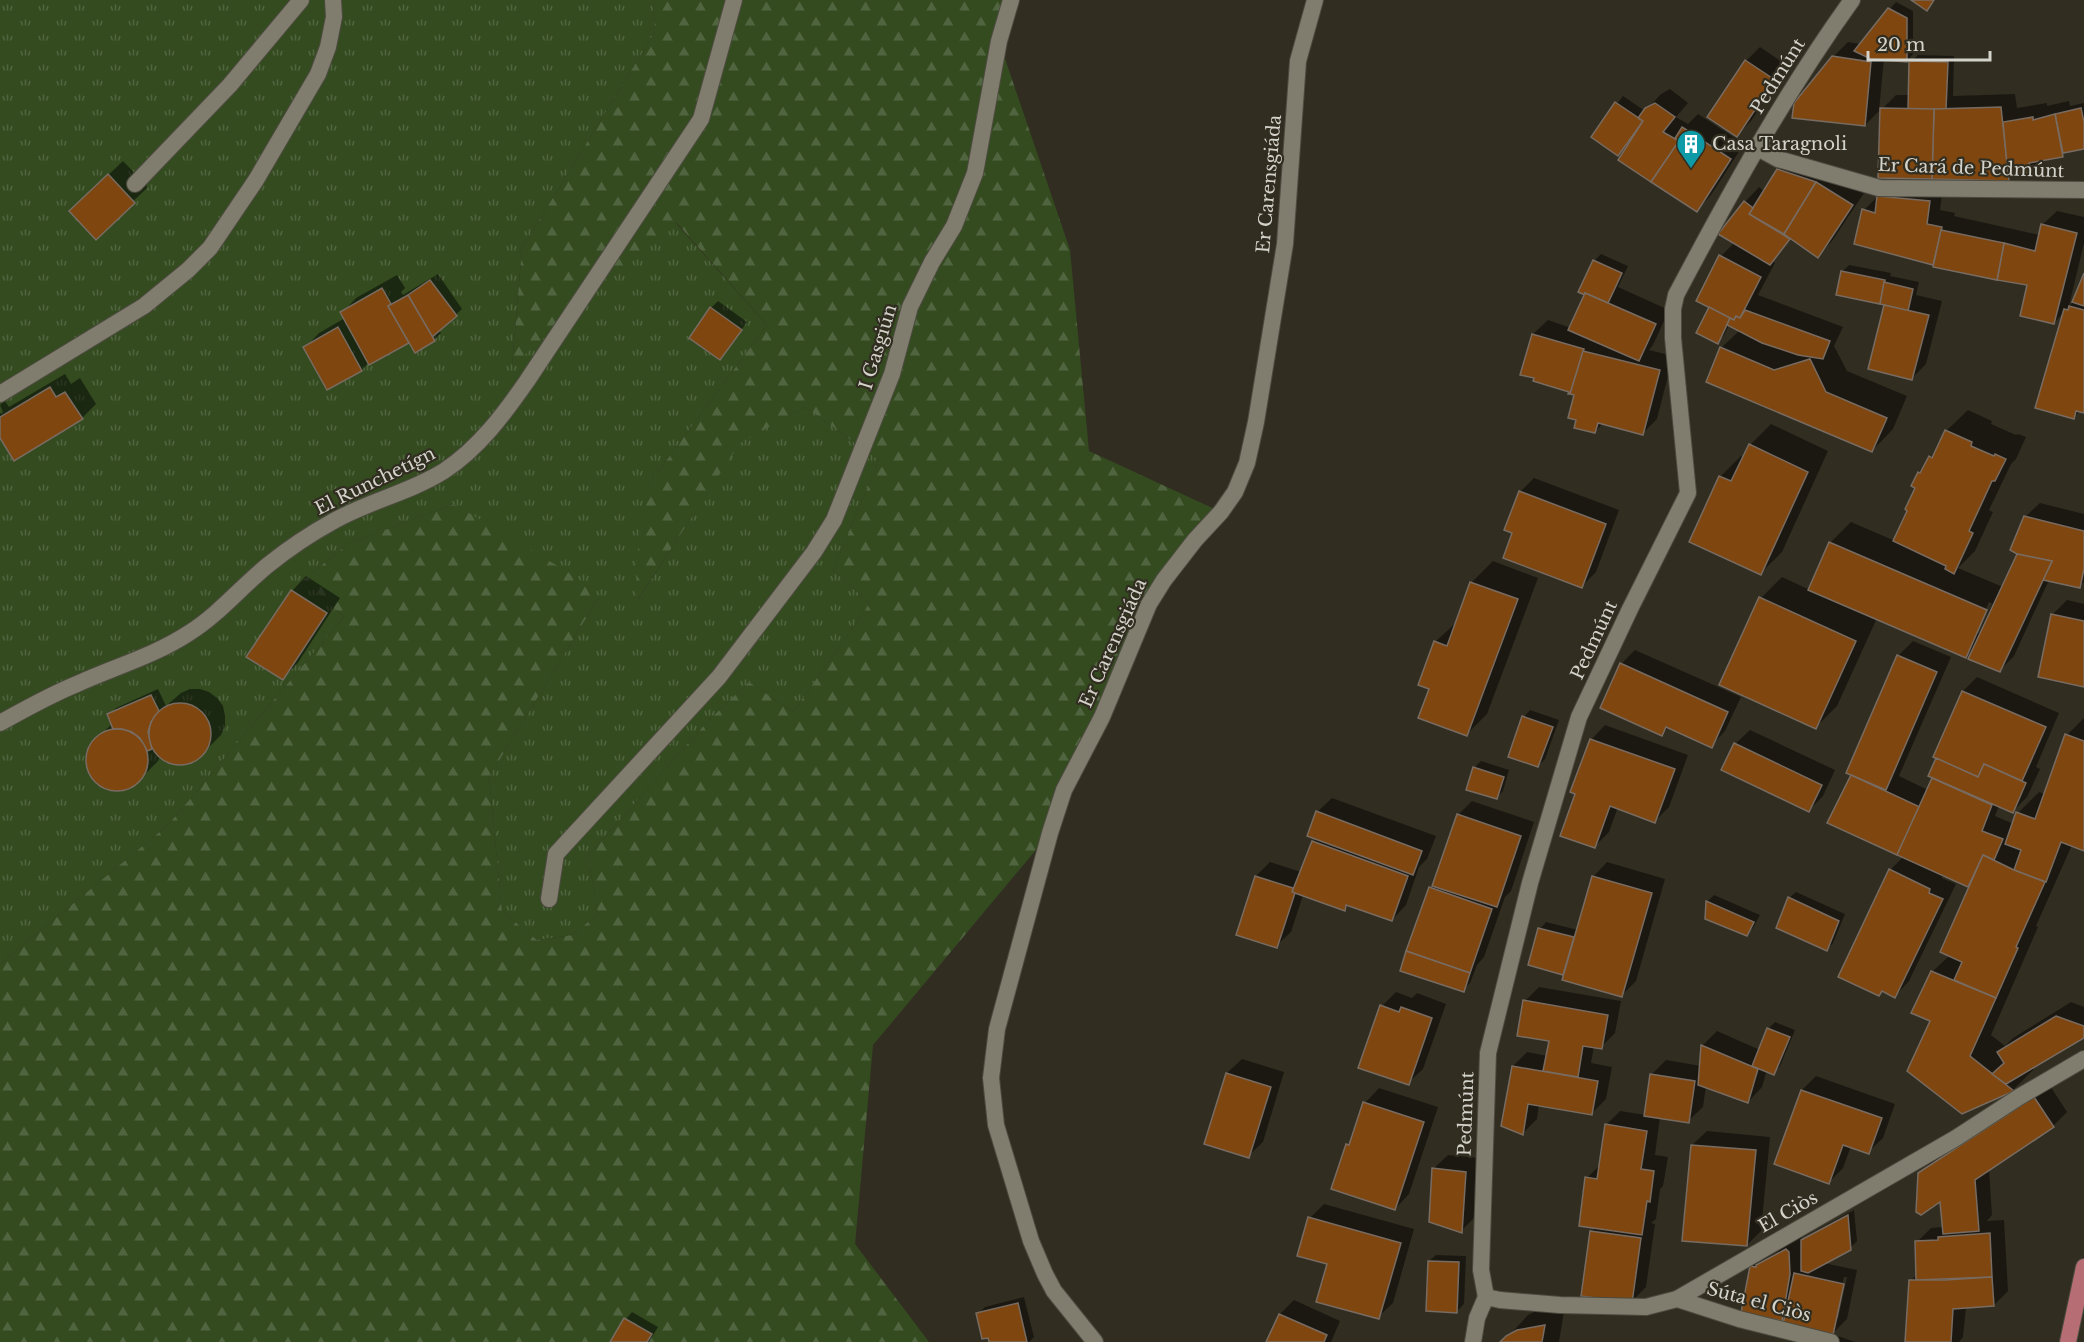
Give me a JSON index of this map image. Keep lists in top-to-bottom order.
{
  "streets": {
    "street": [
      "Pedmúnt",
      "Er Cará de Pedmúnt",
      "Er Carensgiáda",
      "I Gasgiún",
      "El Runchetígn",
      "El Ciòs",
      "Súta el Ciòs"
    ]
  },
  "crossings": [
    ["Pedmúnt", "Er Cará de Pedmúnt"],
    ["Pedmúnt", "El Ciòs"],
    ["El Ciòs", "Súta el Ciòs"]
  ],
  "places": {
    "building": ["Casa Taragnoli"]
  },
  "scale_bar": "20 m"
}
